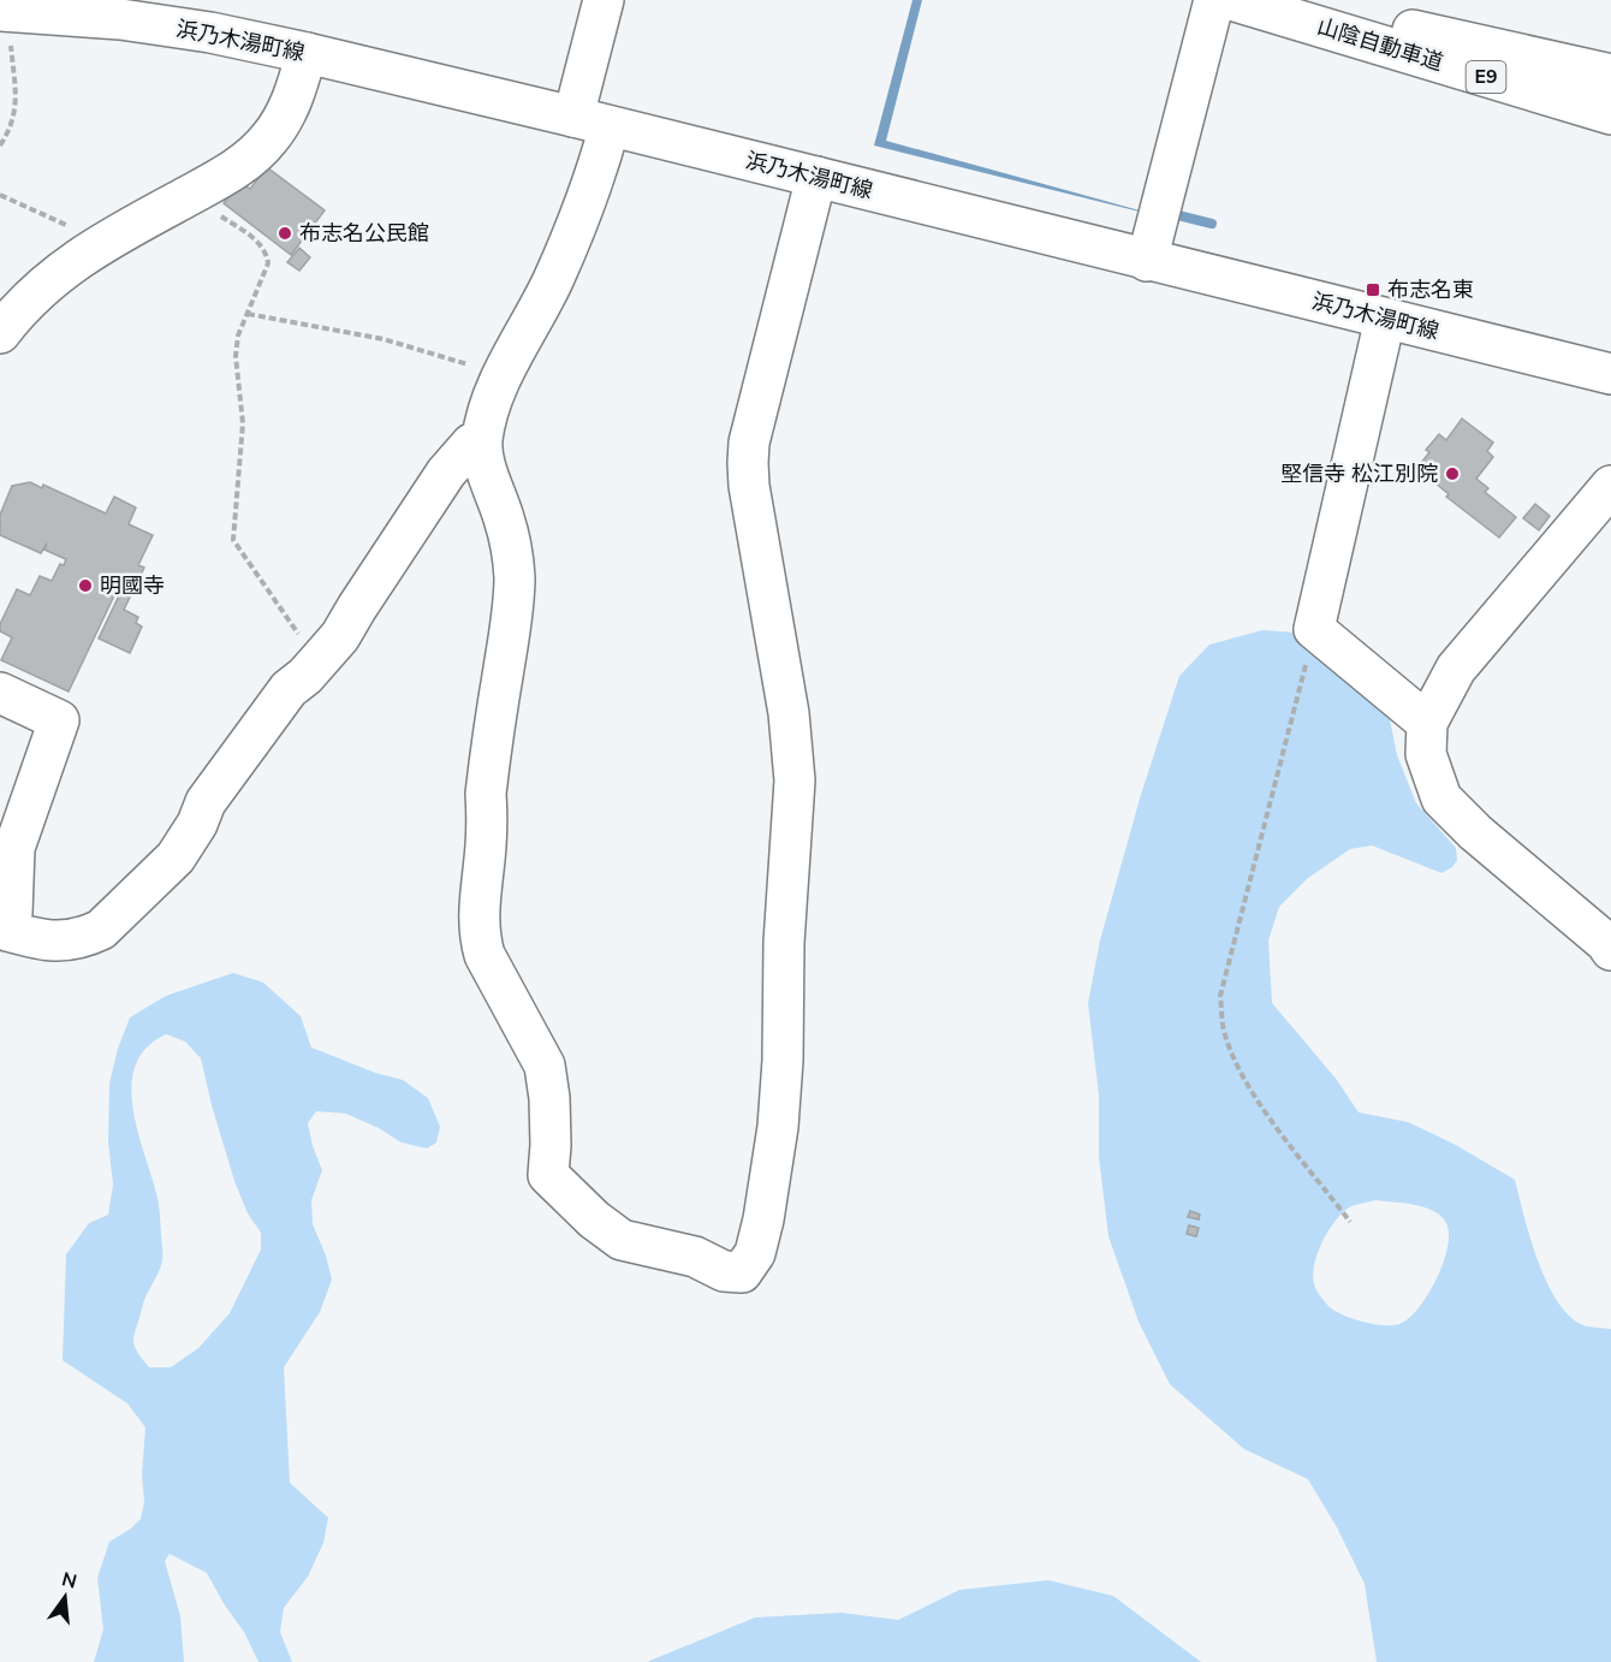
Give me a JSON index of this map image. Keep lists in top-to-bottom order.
{
  "streets": {
    "main road": ["浜乃木湯町線", "山陰自動車道", "E9"]
  },
  "places": {
    "other": ["布志名公民館", "堅信寺 松江別院", "明國寺"],
    "transit": ["布志名東"]
  },
  "north": "top"
}
